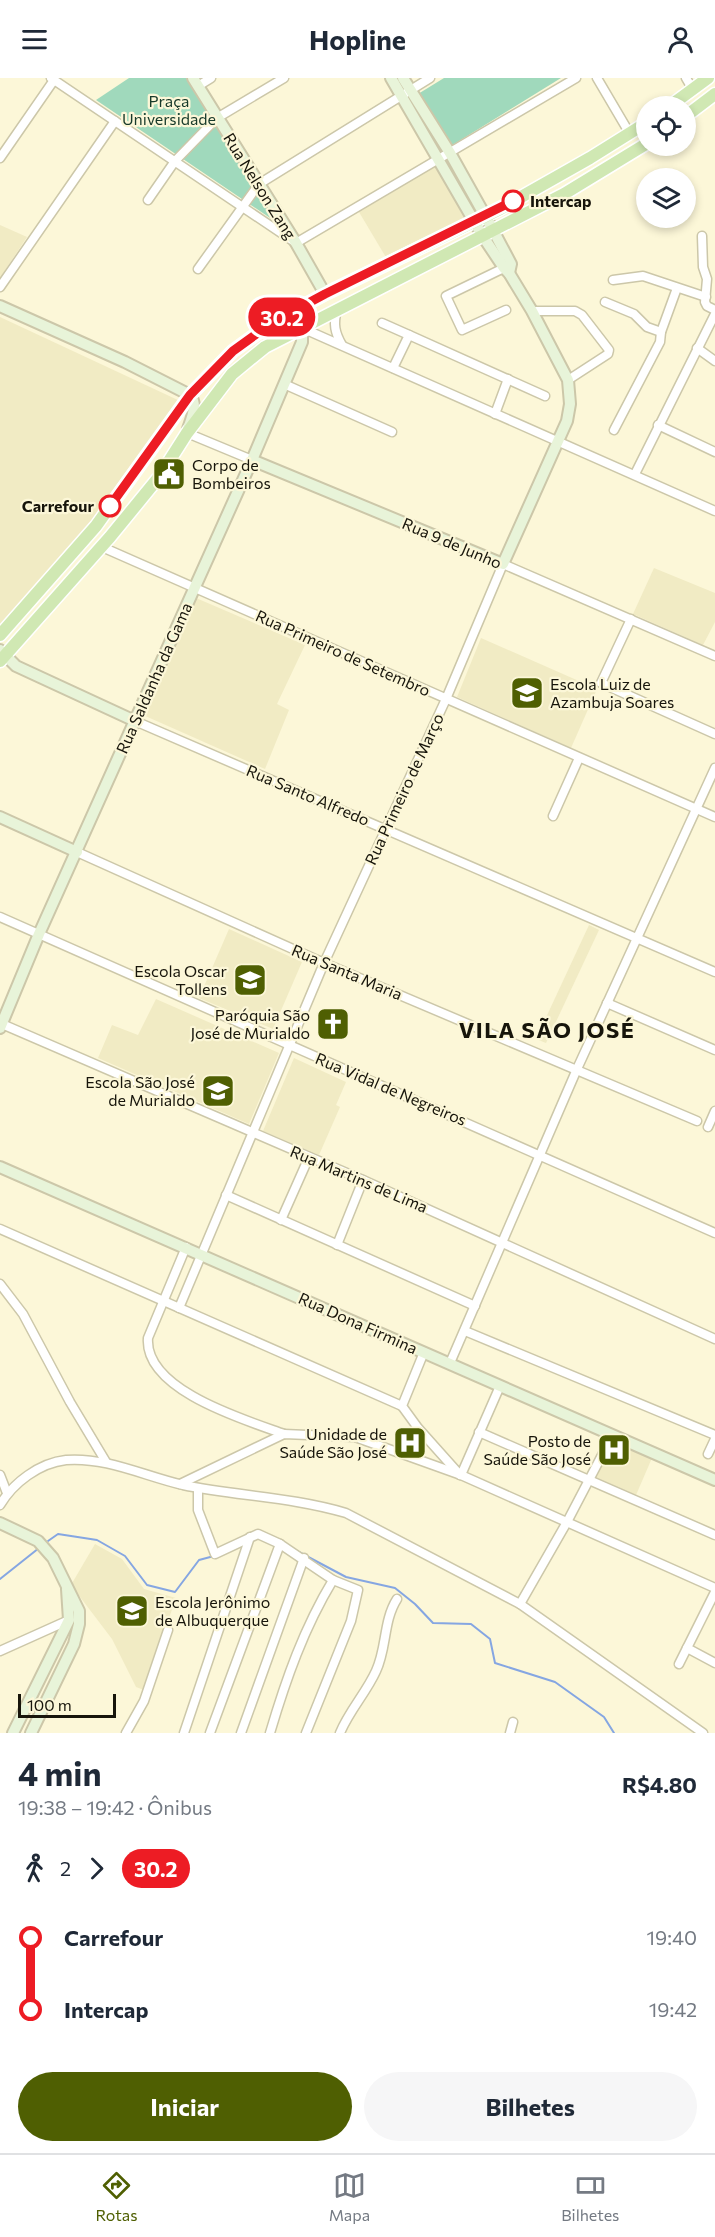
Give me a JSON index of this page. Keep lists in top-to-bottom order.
{
  "streets": {
    "street": [
      "Rua Nelson Zang",
      "Rua 9 de Junho",
      "Rua Primeiro de Setembro",
      "Rua Saldanha da Gama",
      "Rua Primeiro de Março",
      "Rua Santo Alfredo",
      "Rua Santa Maria",
      "Rua Vidal de Negreiros",
      "Rua Martins de Lima",
      "Rua Dona Firmina"
    ]
  },
  "crossings": [
    ["Rua 9 de Junho", "Rua Saldanha da Gama"],
    ["Rua 9 de Junho", "Rua Primeiro de Março"],
    ["Rua Primeiro de Setembro", "Rua Saldanha da Gama"],
    ["Rua Primeiro de Setembro", "Rua Primeiro de Março"],
    ["Rua Saldanha da Gama", "Rua Santo Alfredo"],
    ["Rua Saldanha da Gama", "Rua Santa Maria"],
    ["Rua Saldanha da Gama", "Rua Vidal de Negreiros"],
    ["Rua Saldanha da Gama", "Rua Martins de Lima"],
    ["Rua Primeiro de Março", "Rua Santo Alfredo"],
    ["Rua Primeiro de Março", "Rua Santa Maria"],
    ["Rua Primeiro de Março", "Rua Vidal de Negreiros"],
    ["Rua Primeiro de Março", "Rua Martins de Lima"],
    ["Rua Primeiro de Março", "Rua Dona Firmina"]
  ],
  "districts": ["VILA SÃO JOSÉ"],
  "parks": ["Praça Universidade"],
  "places": {
    "other": ["Intercap", "Carrefour"],
    "public building": ["Corpo de Bombeiros"],
    "school or university": [
      "Escola Luiz de Azambuja Soares",
      "Escola Oscar Tollens",
      "Escola São José de Murialdo",
      "Escola Jerônimo de Albuquerque"
    ],
    "church": ["Paróquia São José de Murialdo"],
    "hospital": ["Unidade de Saúde São José", "Posto de Saúde São José"]
  },
  "lines": ["bus line 30.2"],
  "scale_bar": "100 m",
  "page": {
    "header": "Hopline",
    "on_map": "30.2",
    "scale": "100 m",
    "heading": ["4 min", "19:38 – 19:42 · Ônibus", "R$4.80"],
    "legs": ["2", "30.2"],
    "list": [
      {
        "name": "Carrefour",
        "value": "19:40"
      },
      {
        "name": "Intercap",
        "value": "19:42"
      }
    ],
    "buttons": ["Iniciar", "Bilhetes"],
    "tabs": ["Rotas", "Mapa", "Bilhetes"]
  }
}
